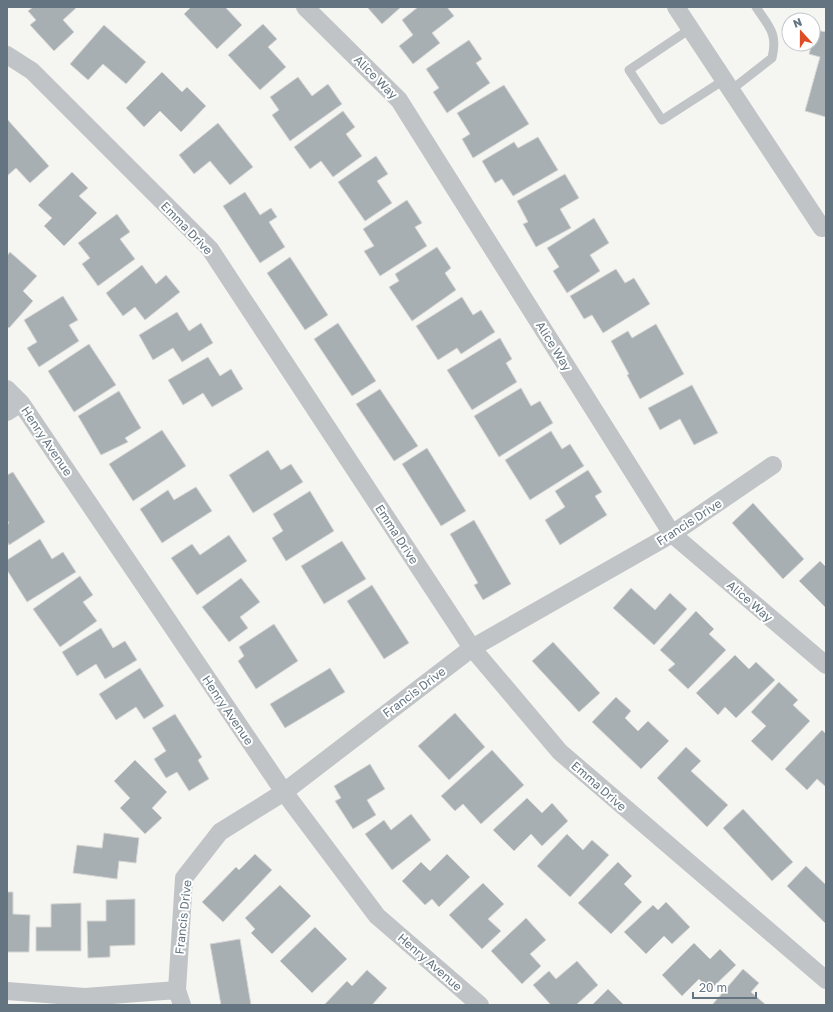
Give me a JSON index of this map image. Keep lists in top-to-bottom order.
{
  "streets": {
    "street": [
      "Alice Way",
      "Emma Drive",
      "Henry Avenue",
      "Francis Drive"
    ]
  },
  "crossings": [
    ["Alice Way", "Francis Drive"],
    ["Emma Drive", "Francis Drive"],
    ["Henry Avenue", "Francis Drive"]
  ],
  "scale_bar": "20 m",
  "north": "top"
}
